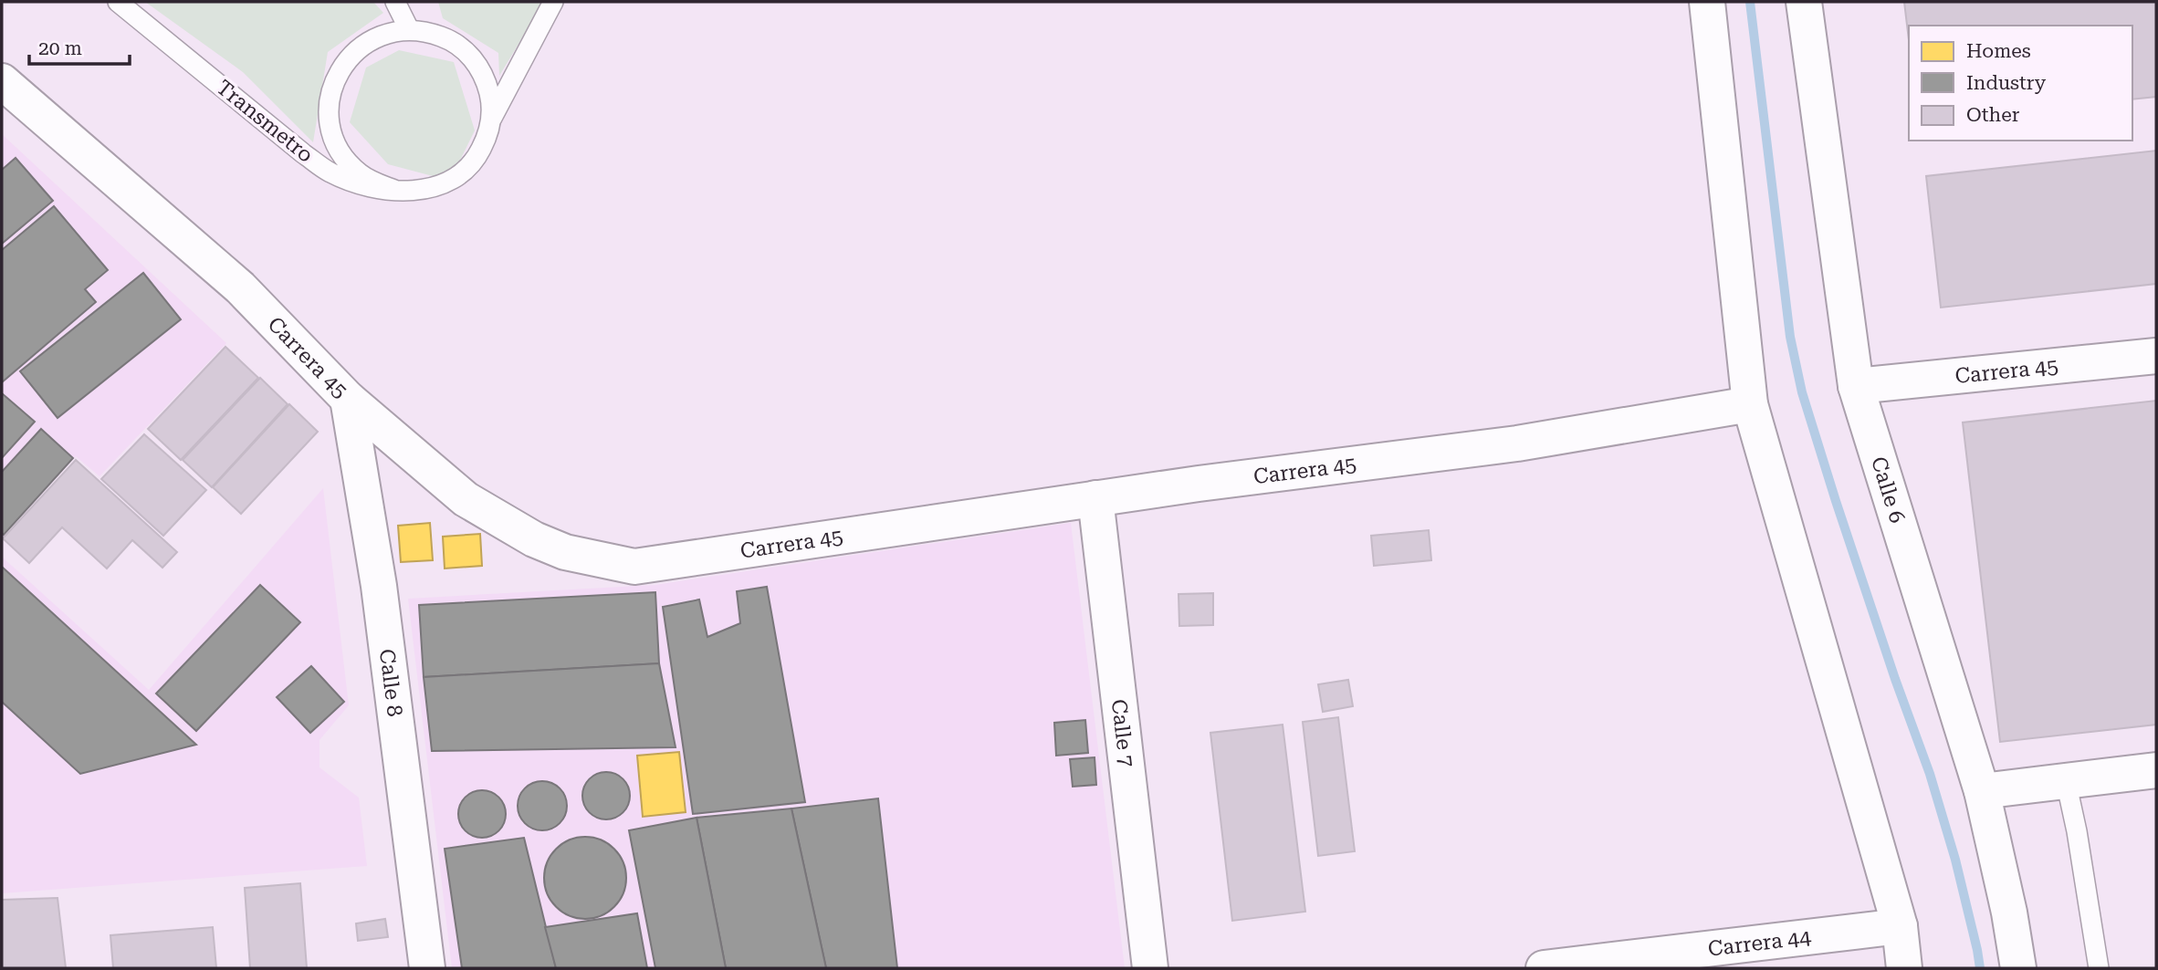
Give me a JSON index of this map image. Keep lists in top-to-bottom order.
{
  "streets": {
    "street": [
      "Carrera 45",
      "Calle 6",
      "Calle 8",
      "Calle 7",
      "Carrera 44"
    ],
    "lane": ["Transmetro"]
  },
  "crossings": [
    ["Carrera 45", "Calle 6"],
    ["Carrera 45", "Calle 8"],
    ["Carrera 45", "Calle 7"]
  ],
  "legend": ["Homes", "Industry", "Other"],
  "scale_bar": "20 m"
}
